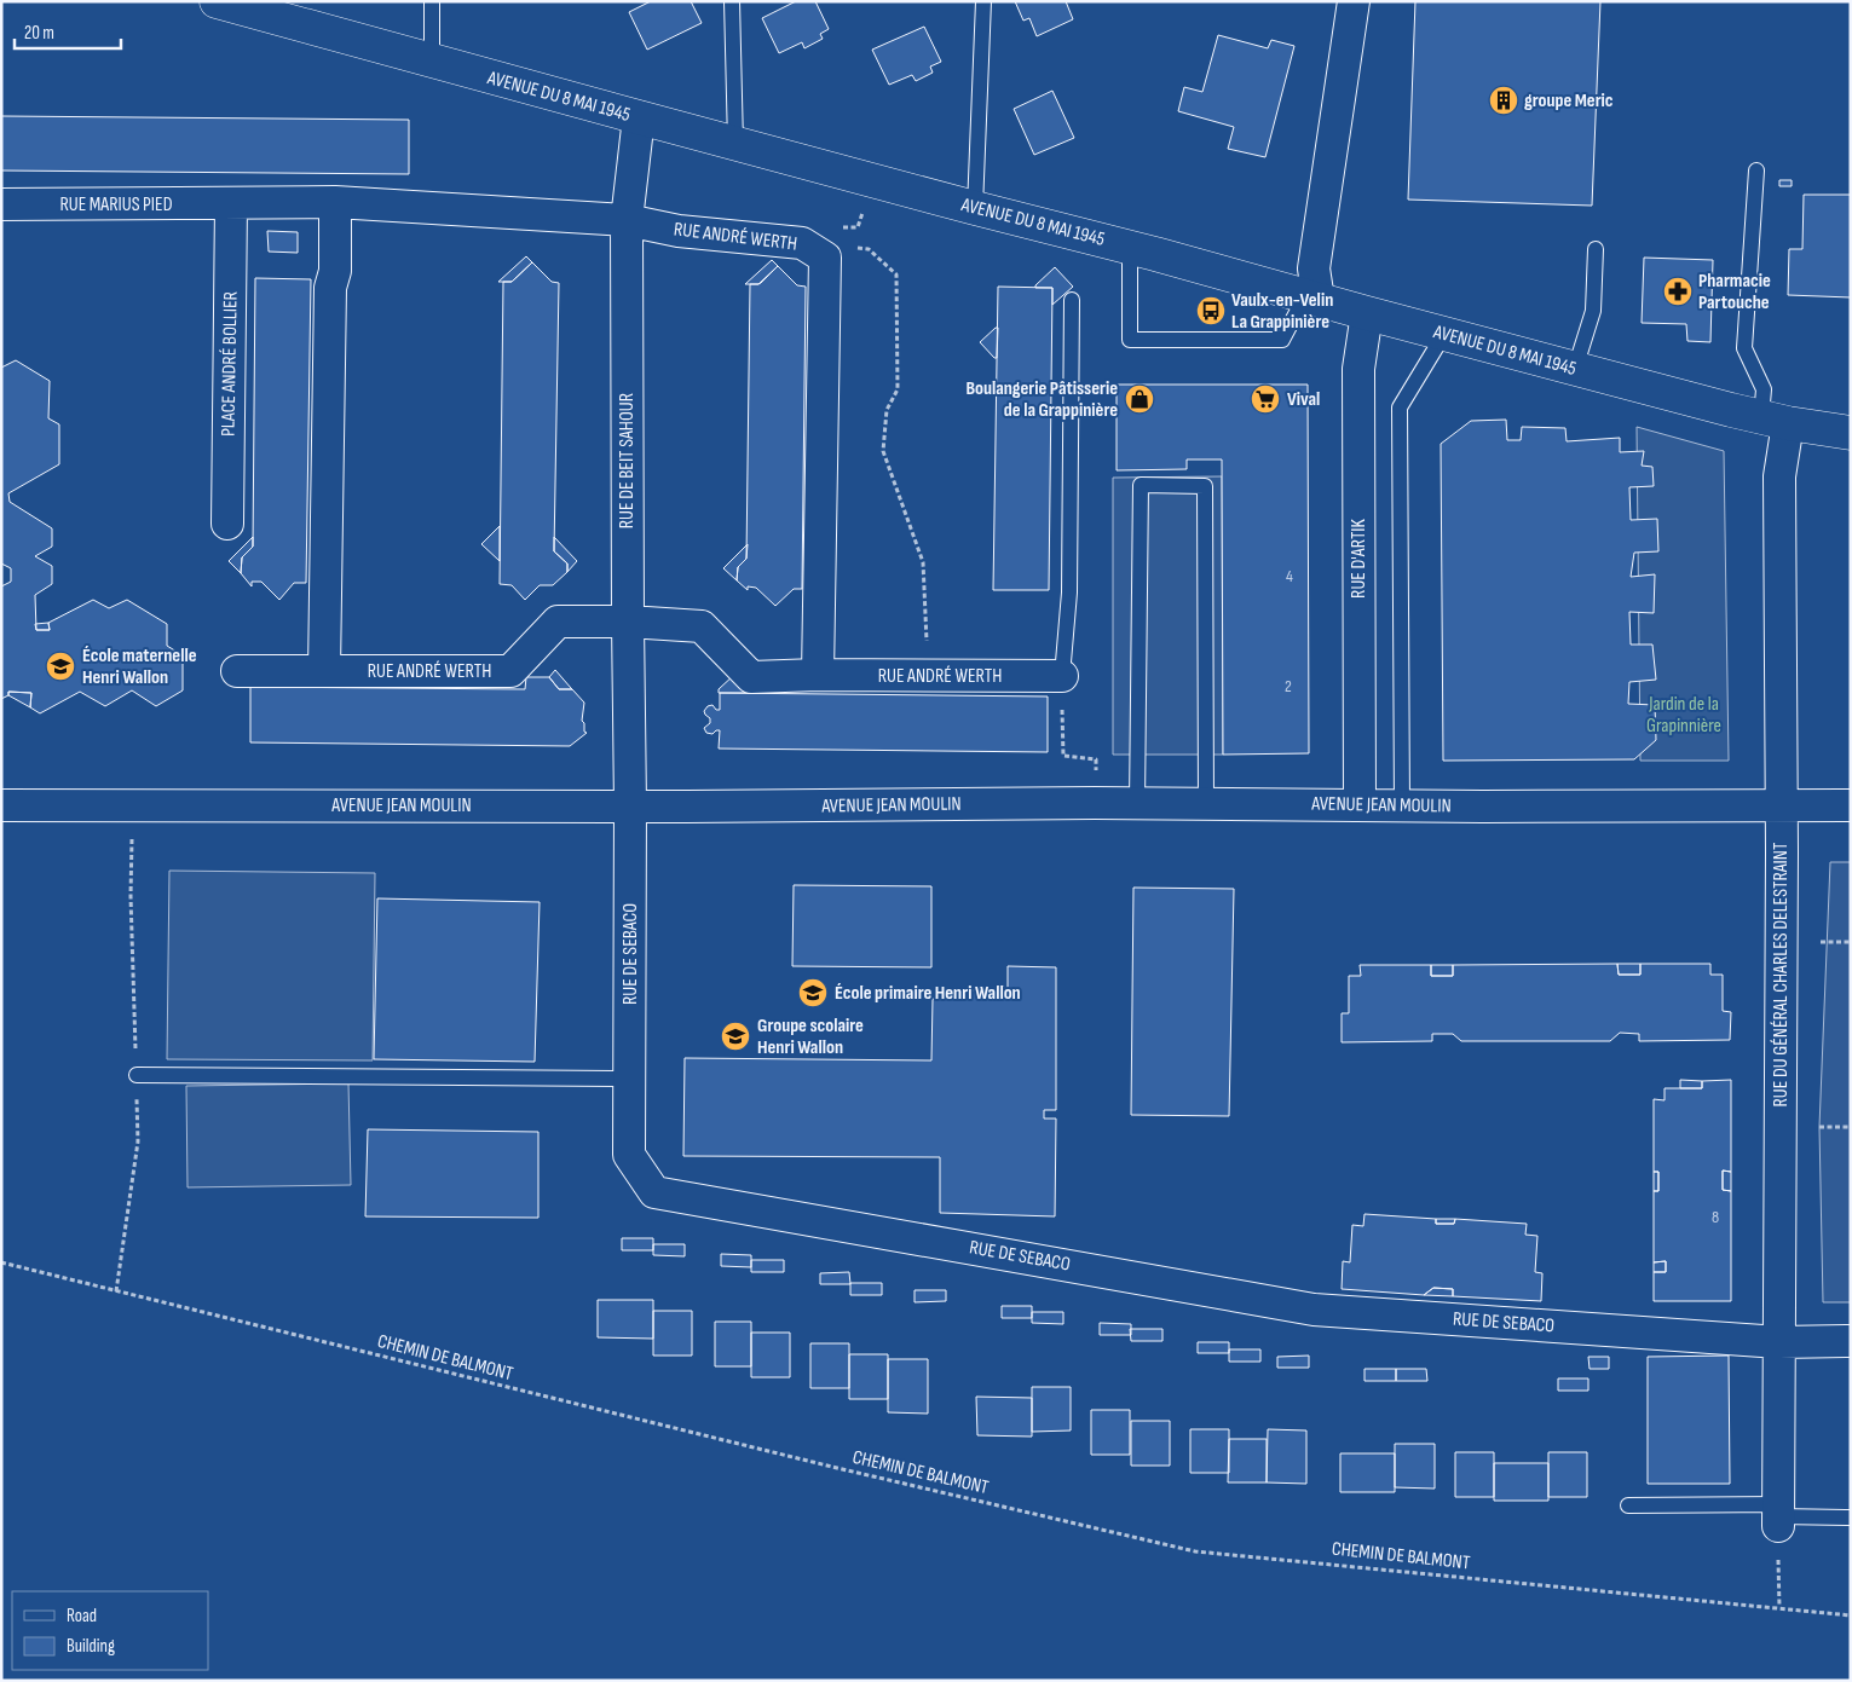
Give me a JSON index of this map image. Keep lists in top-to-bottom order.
{
  "streets": {
    "street": [
      "AVENUE DU 8 MAI 1945",
      "RUE MARIUS PIED",
      "RUE ANDRÉ WERTH",
      "PLACE ANDRÉ BOLLIER",
      "RUE DE BEIT SAHOUR",
      "RUE D'ARTIK",
      "AVENUE JEAN MOULIN",
      "RUE DE SEBACO",
      "RUE DU GÉNÉRAL CHARLES DELESTRAINT"
    ],
    "path": ["CHEMIN DE BALMONT"]
  },
  "crossings": [
    ["AVENUE DU 8 MAI 1945", "RUE DE BEIT SAHOUR"],
    ["AVENUE DU 8 MAI 1945", "RUE D'ARTIK"],
    ["AVENUE DU 8 MAI 1945", "RUE DU GÉNÉRAL CHARLES DELESTRAINT"],
    ["RUE MARIUS PIED", "RUE ANDRÉ WERTH"],
    ["RUE MARIUS PIED", "PLACE ANDRÉ BOLLIER"],
    ["RUE ANDRÉ WERTH", "PLACE ANDRÉ BOLLIER"],
    ["RUE ANDRÉ WERTH", "RUE DE BEIT SAHOUR"],
    ["RUE DE BEIT SAHOUR", "AVENUE JEAN MOULIN"],
    ["RUE DE BEIT SAHOUR", "RUE DE SEBACO"],
    ["RUE D'ARTIK", "AVENUE JEAN MOULIN"],
    ["AVENUE JEAN MOULIN", "RUE DE SEBACO"],
    ["AVENUE JEAN MOULIN", "RUE DU GÉNÉRAL CHARLES DELESTRAINT"],
    ["RUE DE SEBACO", "RUE DU GÉNÉRAL CHARLES DELESTRAINT"]
  ],
  "parks": ["Jardin de la Grapinnière"],
  "places": {
    "building": ["groupe Meric"],
    "pharmacy": ["Pharmacie Partouche"],
    "bus stop": ["Vaulx-en-Velin La Grappinière"],
    "shop": ["Boulangerie Pâtisserie de la Grappinière"],
    "supermarket": ["Vival"],
    "school or university": ["École maternelle Henri Wallon", "École primaire Henri Wallon", "Groupe scolaire Henri Wallon"]
  },
  "house_numbers": ["4", "2", "8"],
  "legend": ["Road", "Building"],
  "scale_bar": "20 m"
}
